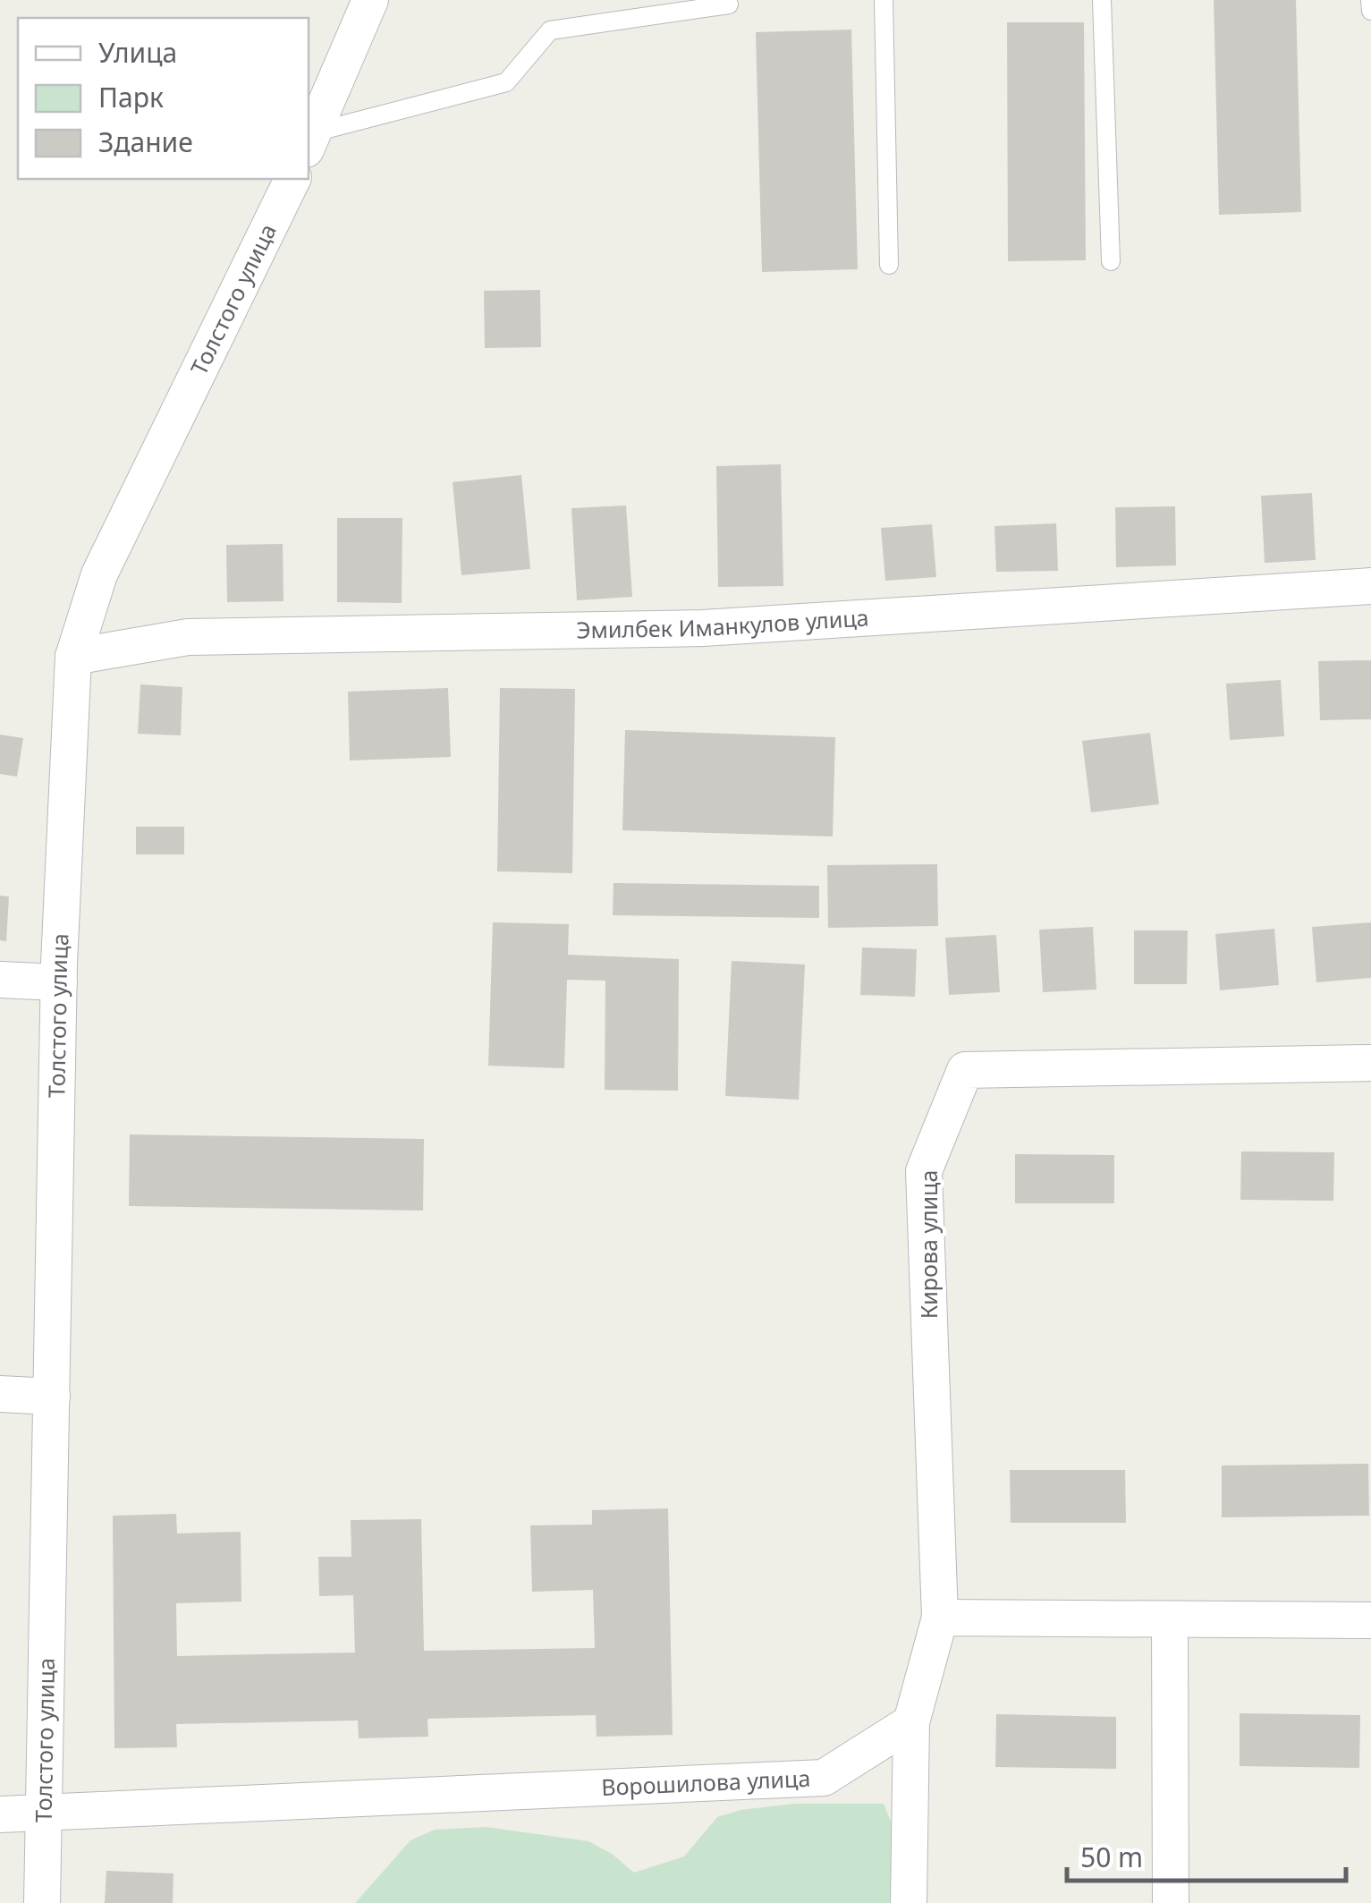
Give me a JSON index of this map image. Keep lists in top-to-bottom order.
{
  "streets": {
    "street": [
      "Толстого улица",
      "Эмилбек Иманкулов улица",
      "Кирова улица",
      "Ворошилова улица"
    ]
  },
  "crossings": [
    ["Толстого улица", "Эмилбек Иманкулов улица"],
    ["Толстого улица", "Ворошилова улица"]
  ],
  "legend": ["Улица", "Парк", "Здание"],
  "scale_bar": "50 m"
}
